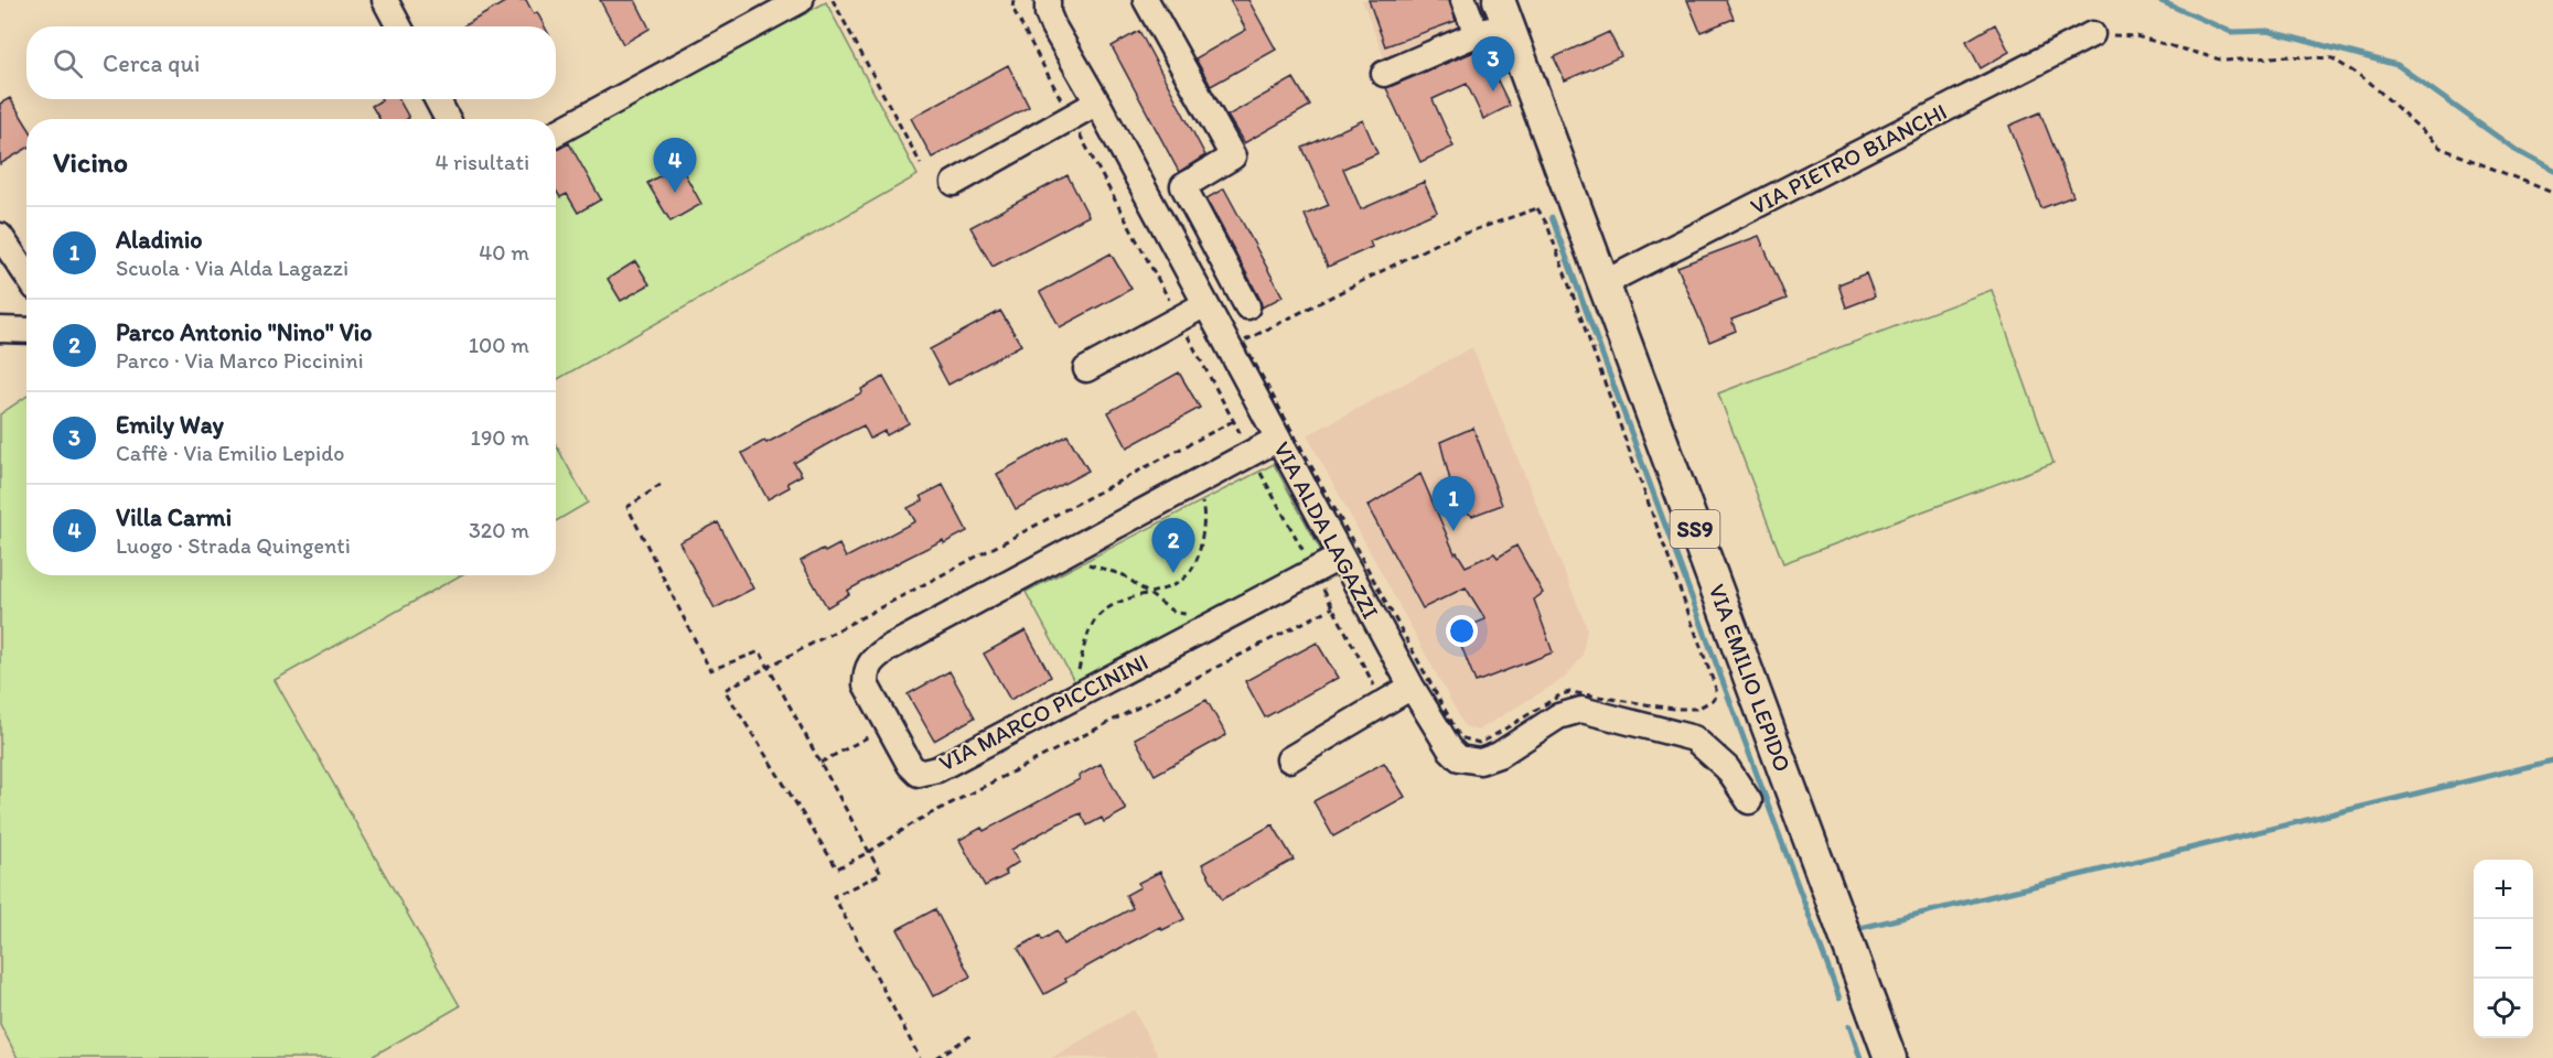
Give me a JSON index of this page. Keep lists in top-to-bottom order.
{
  "streets": {
    "main road": ["SS9", "VIA EMILIO LEPIDO"],
    "street": ["VIA PIETRO BIANCHI", "VIA ALDA LAGAZZI", "VIA MARCO PICCININI"]
  },
  "crossings": [
    ["VIA PIETRO BIANCHI", "VIA EMILIO LEPIDO"],
    ["VIA ALDA LAGAZZI", "VIA MARCO PICCININI"]
  ],
  "page": {
    "search": "Cerca qui",
    "pins": [
      "3",
      "4",
      "1",
      "2"
    ],
    "heading": ["Vicino", "4 risultati"],
    "list": [
      {
        "mark": "1",
        "name": "Aladinio",
        "note": "Scuola · Via Alda Lagazzi",
        "value": "40 m"
      },
      {
        "mark": "2",
        "name": "Parco Antonio \"Nino\" Vio",
        "note": "Parco · Via Marco Piccinini",
        "value": "100 m"
      },
      {
        "mark": "3",
        "name": "Emily Way",
        "note": "Caffè · Via Emilio Lepido",
        "value": "190 m"
      },
      {
        "mark": "4",
        "name": "Villa Carmi",
        "note": "Luogo · Strada Quingenti",
        "value": "320 m"
      }
    ],
    "map_buttons": ["+", "−"]
  }
}
